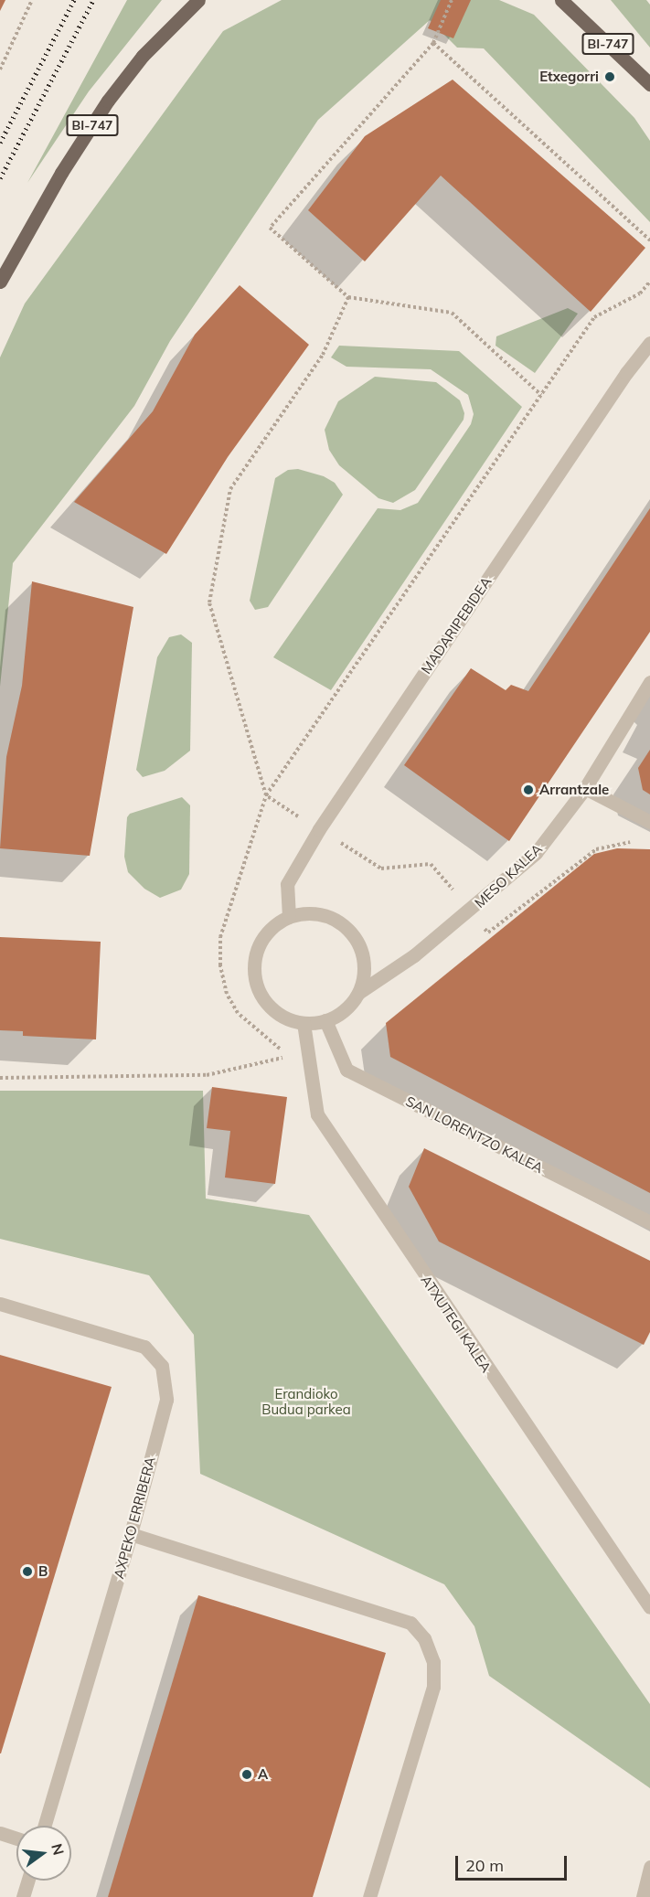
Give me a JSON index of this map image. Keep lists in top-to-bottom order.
{
  "streets": {
    "main road": ["BI-747"],
    "street": [
      "MADARIPEBIDEA",
      "MESO KALEA",
      "SAN LORENTZO KALEA",
      "ATXUTEGI KALEA",
      "AXPEKO ERRIBERA"
    ]
  },
  "crossings": [
    ["MADARIPEBIDEA", "MESO KALEA"],
    ["MADARIPEBIDEA", "SAN LORENTZO KALEA"],
    ["MADARIPEBIDEA", "ATXUTEGI KALEA"],
    ["MESO KALEA", "SAN LORENTZO KALEA"],
    ["MESO KALEA", "ATXUTEGI KALEA"],
    ["SAN LORENTZO KALEA", "ATXUTEGI KALEA"]
  ],
  "parks": ["Erandioko Budua parkea"],
  "places": [
    "Etxegorri",
    "Arrantzale",
    "B",
    "A"
  ],
  "scale_bar": "20 m",
  "north": "right"
}
